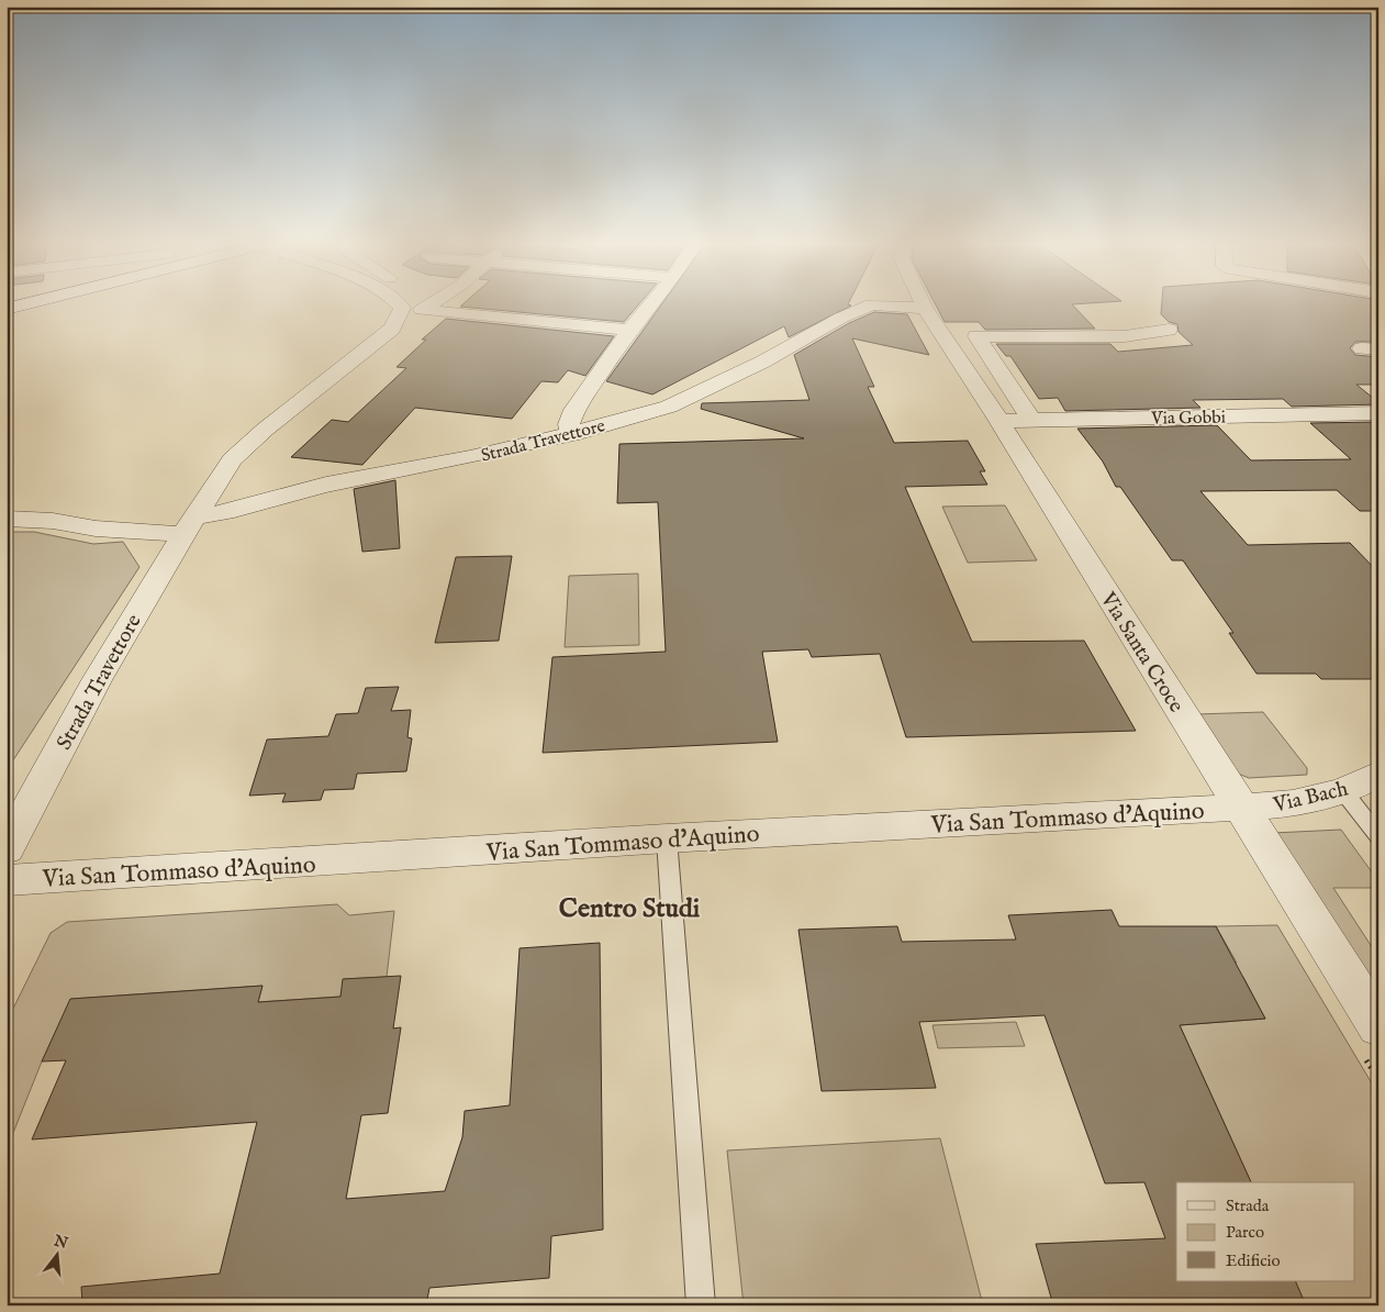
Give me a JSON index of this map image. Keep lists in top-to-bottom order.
{
  "streets": {
    "street": [
      "Via Gobbi",
      "Strada Travettore",
      "Via Santa Croce",
      "Via Bach",
      "Via San Tommaso d'Aquino"
    ]
  },
  "crossings": [
    ["Via Gobbi", "Via Santa Croce"],
    ["Strada Travettore", "Via Santa Croce"],
    ["Via Santa Croce", "Via Bach"],
    ["Via Santa Croce", "Via San Tommaso d'Aquino"],
    ["Via Bach", "Via San Tommaso d'Aquino"]
  ],
  "districts": ["Centro Studi"],
  "legend": ["Strada", "Parco", "Edificio"],
  "north": "top"
}
